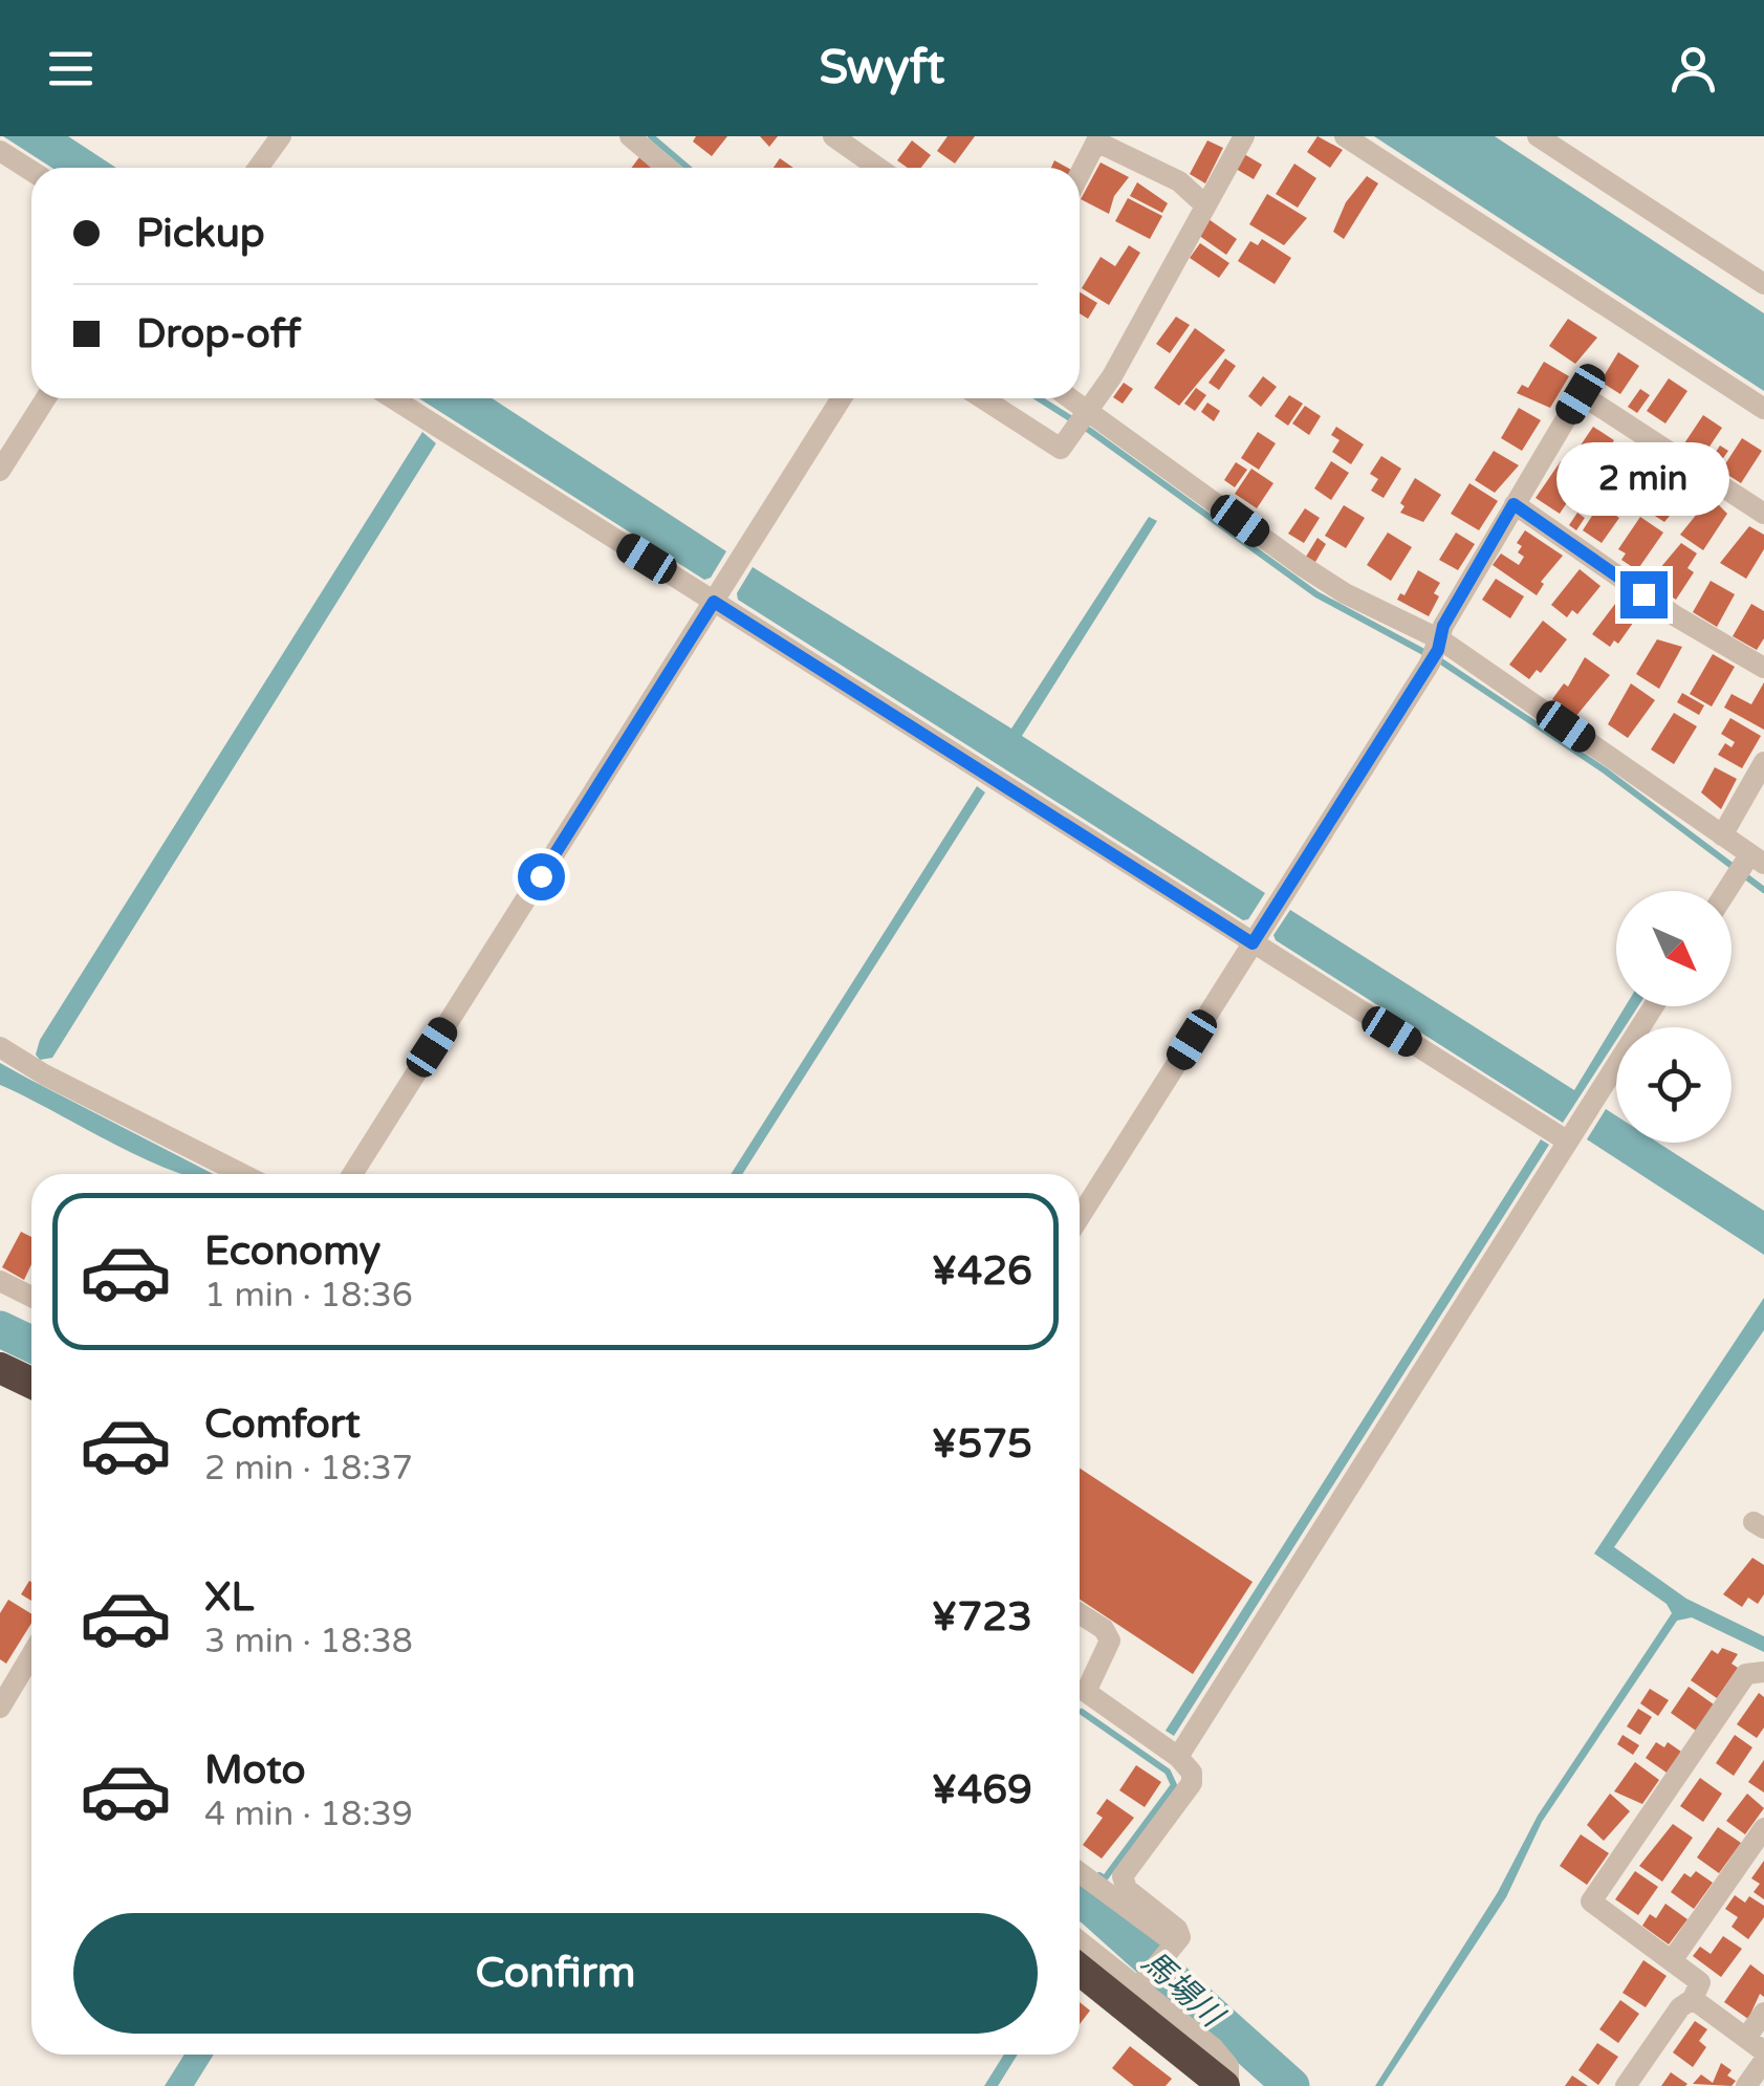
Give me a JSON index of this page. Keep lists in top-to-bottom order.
{
  "water": ["馬場川"],
  "north": "bottom right",
  "page": {
    "header": "Swyft",
    "banner": ["Pickup", "Drop-off"],
    "bubble": "2 min",
    "list": [
      {
        "name": "Economy",
        "note": "1 min · 18:36",
        "value": "¥426"
      },
      {
        "name": "Comfort",
        "note": "2 min · 18:37",
        "value": "¥575"
      },
      {
        "name": "XL",
        "note": "3 min · 18:38",
        "value": "¥723"
      },
      {
        "name": "Moto",
        "note": "4 min · 18:39",
        "value": "¥469"
      }
    ],
    "buttons": "Confirm"
  }
}
